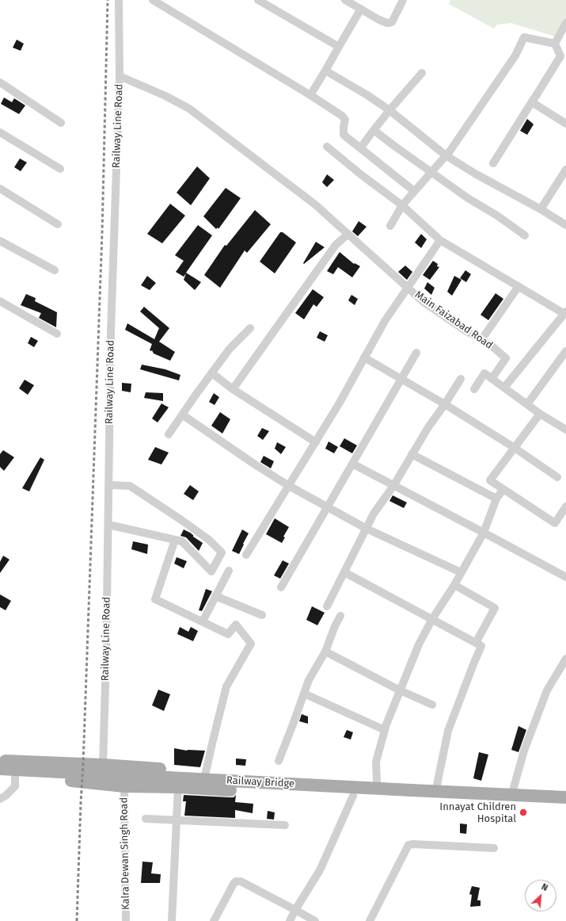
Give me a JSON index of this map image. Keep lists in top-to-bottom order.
{
  "streets": {
    "main road": ["Railway Bridge"],
    "street": ["Railway Line Road", "Main Faizabad Road", "Kalra Dewan Singh Road"]
  },
  "crossings": [
    ["Railway Line Road", "Main Faizabad Road"]
  ],
  "places": ["Innayat Children Hospital"],
  "north": "top right"
}
